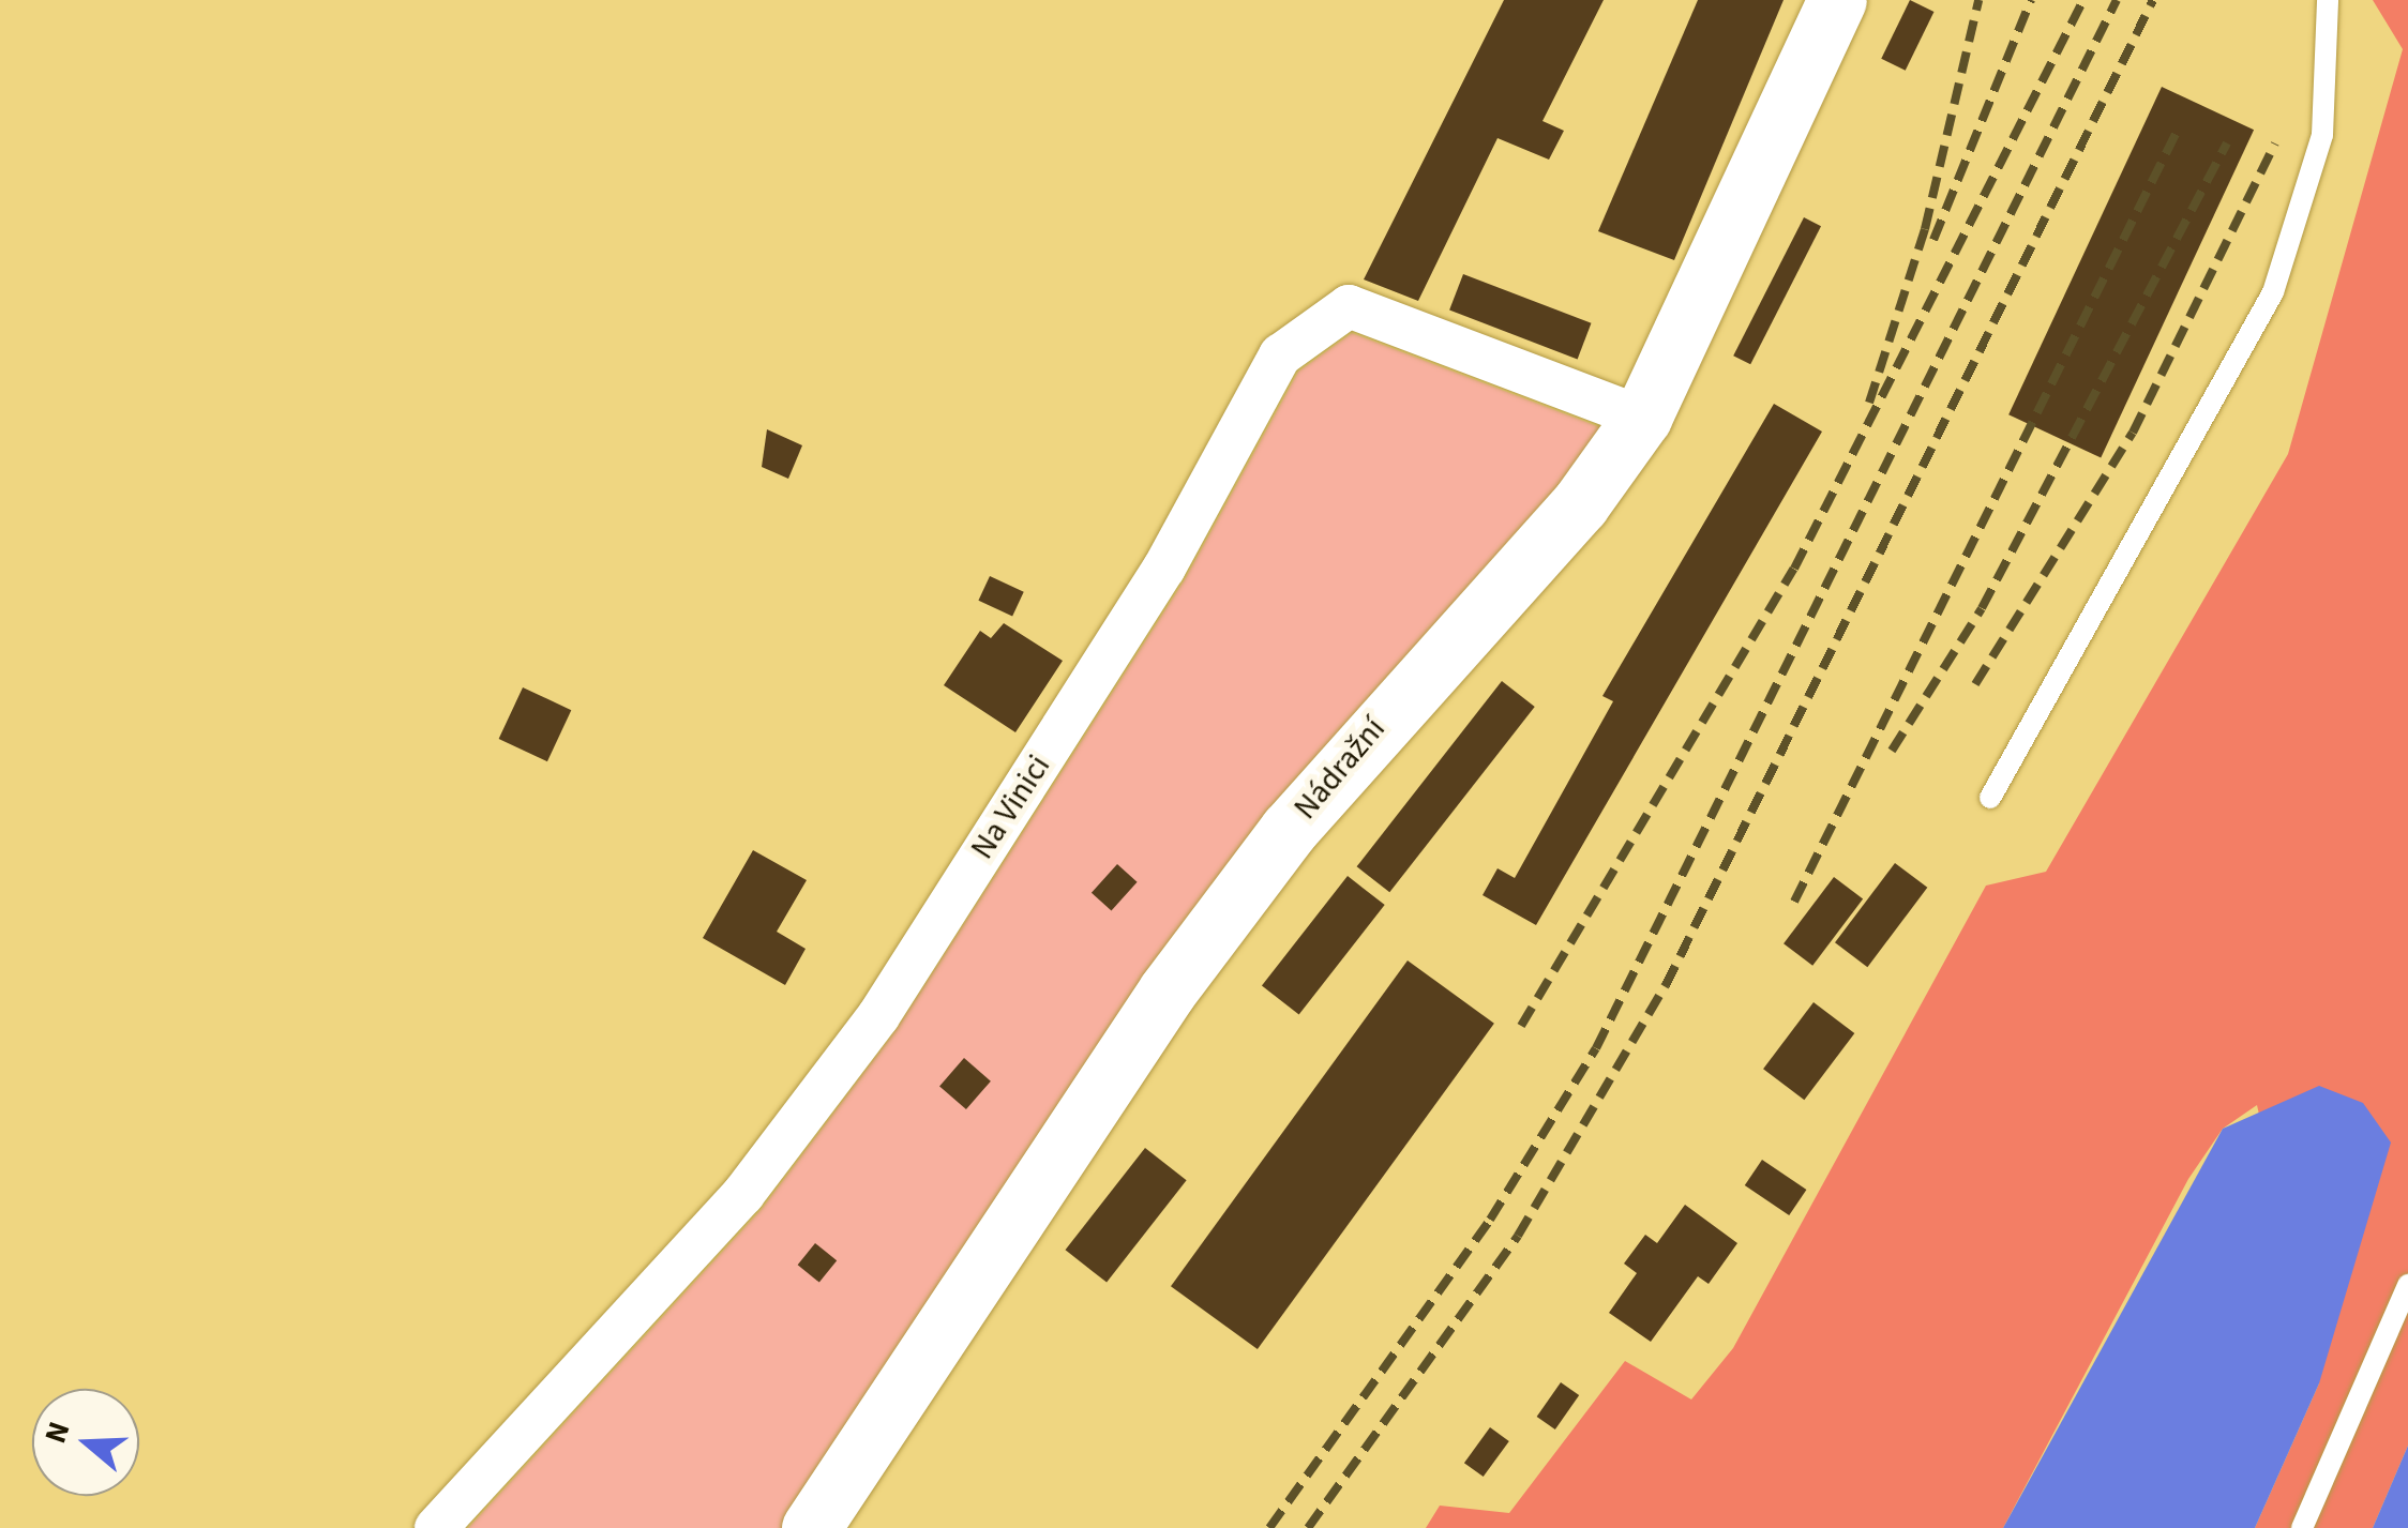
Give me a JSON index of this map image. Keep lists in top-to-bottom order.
{
  "streets": {
    "main road": ["Nádražní"],
    "street": ["Na Vinici"]
  },
  "crossings": [
    ["Nádražní", "Na Vinici"]
  ],
  "north": "left"
}
